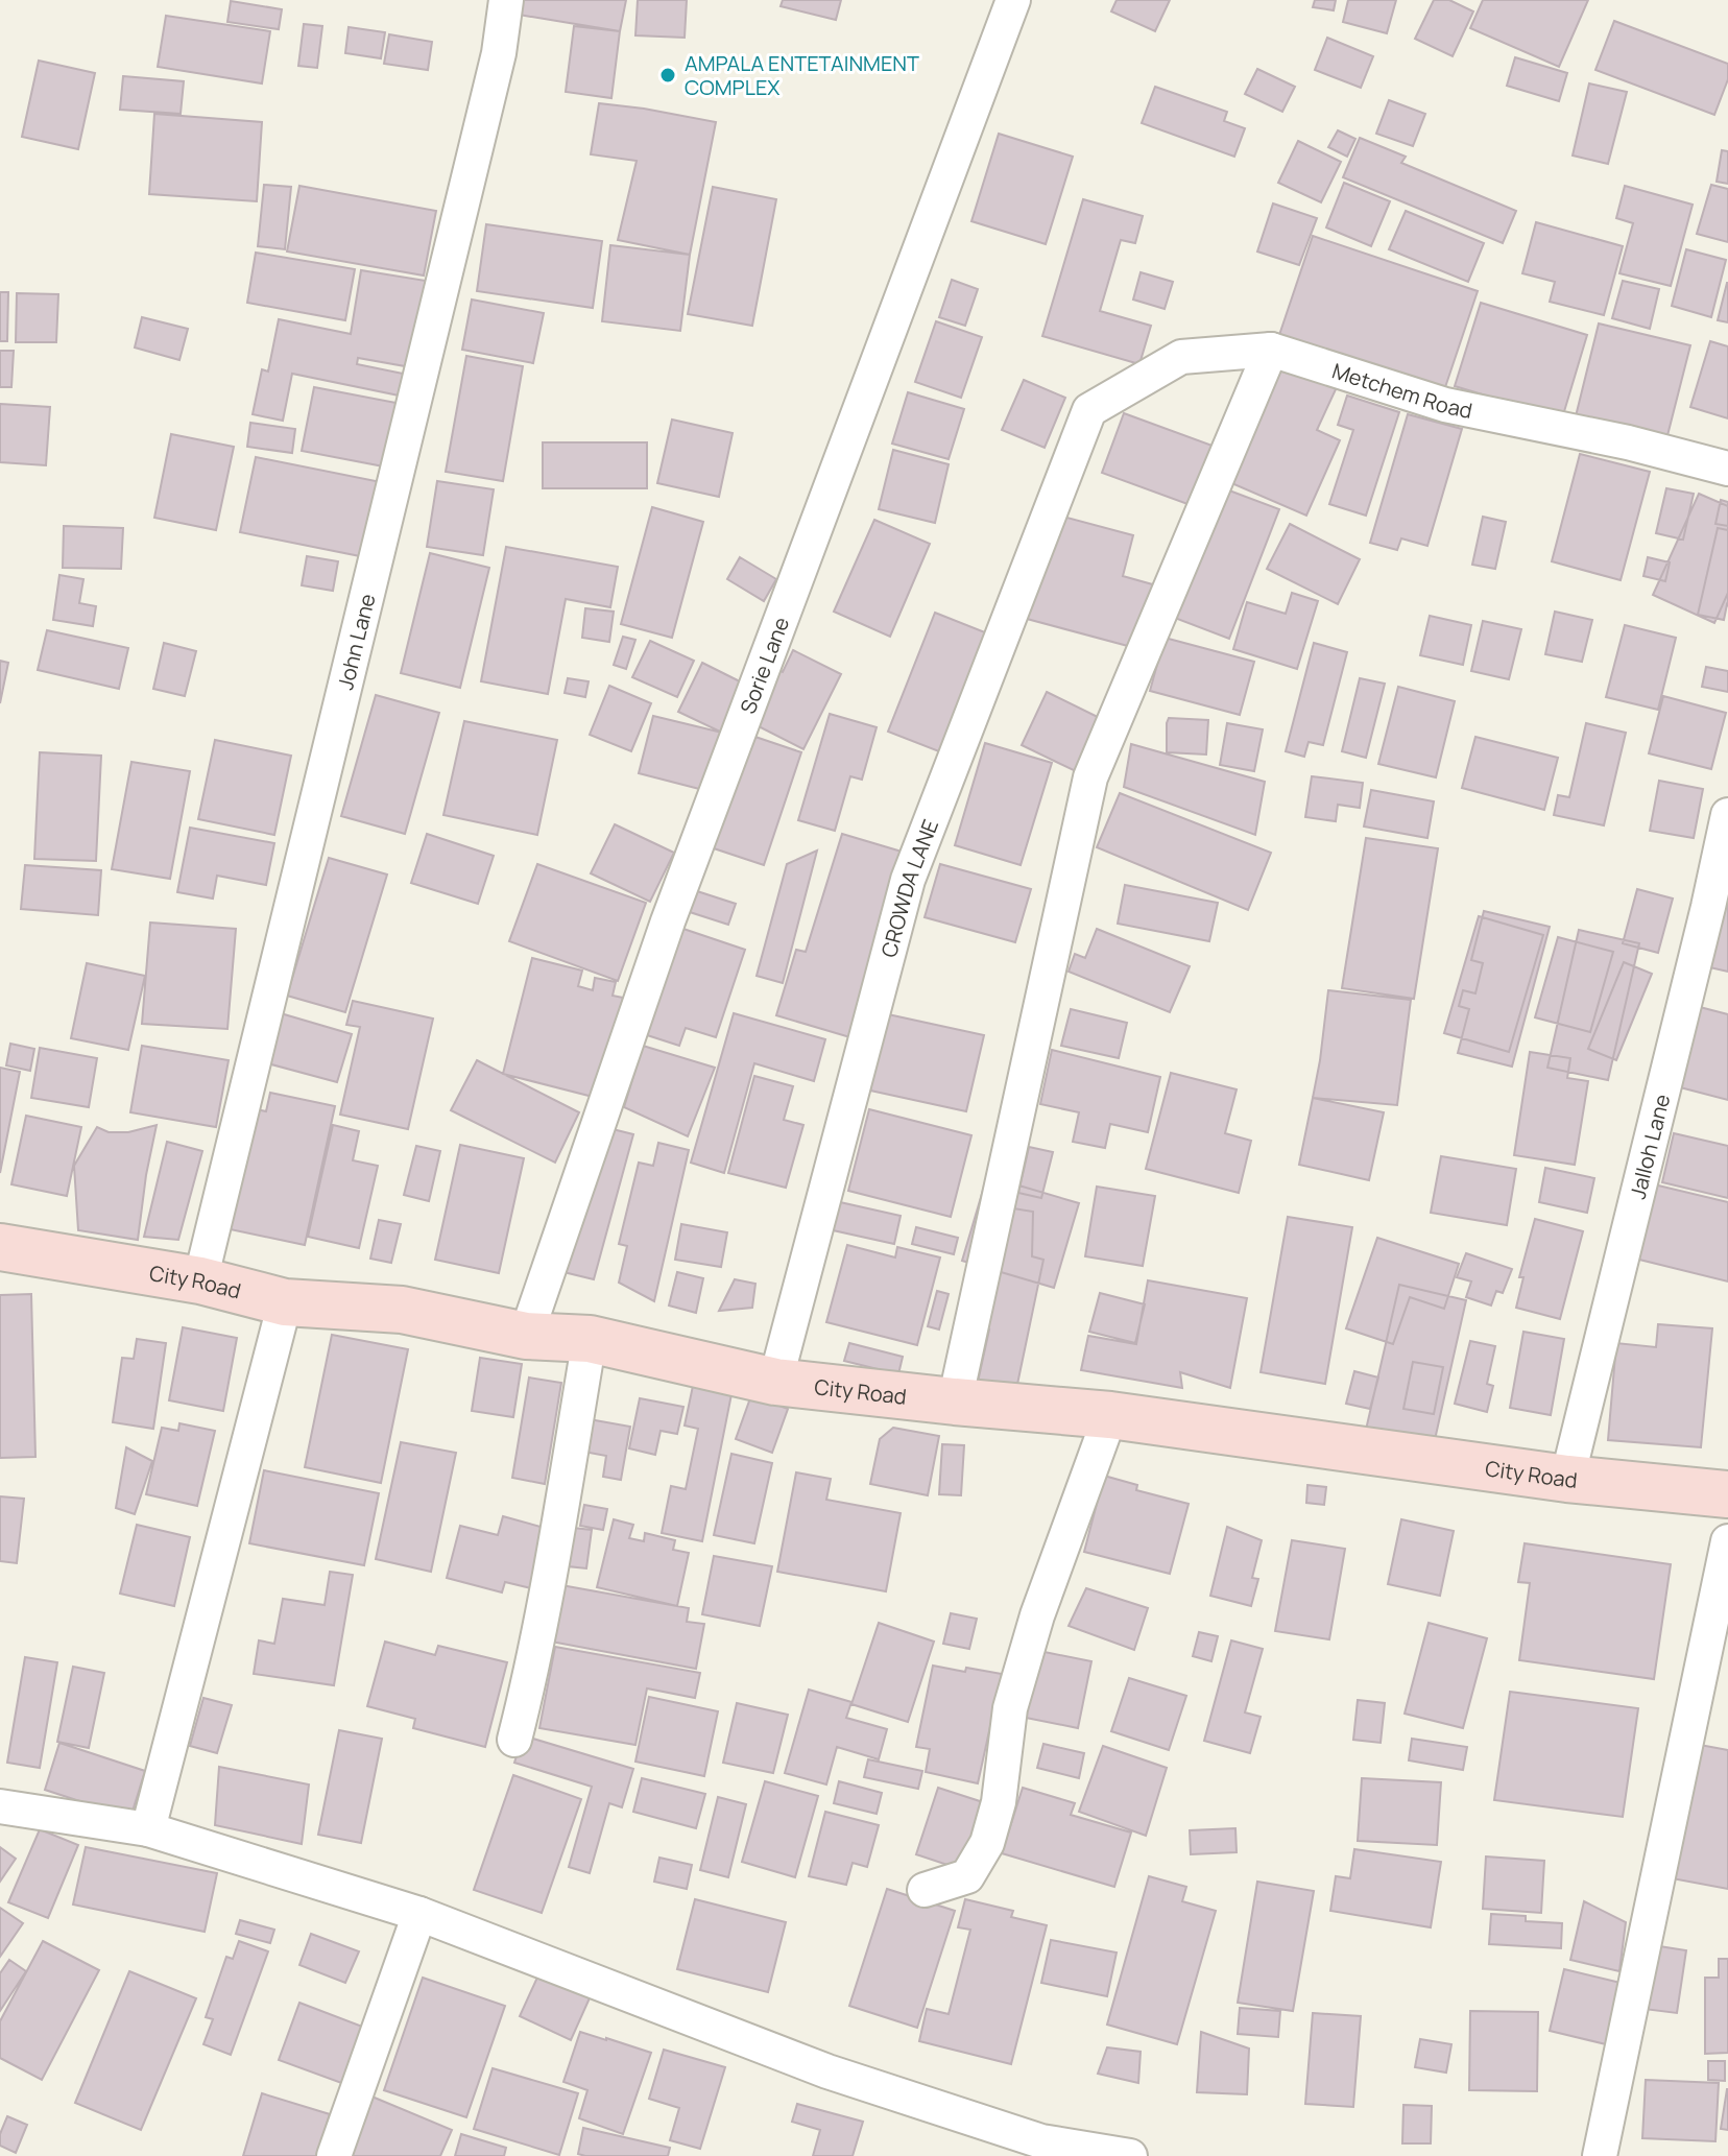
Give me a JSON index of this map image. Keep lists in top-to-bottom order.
{
  "streets": {
    "main road": ["City Road"],
    "street": [
      "Metchem Road",
      "John Lane",
      "Sorie Lane",
      "CROWDA LANE",
      "Jalloh Lane"
    ]
  },
  "crossings": [
    ["Metchem Road", "CROWDA LANE"],
    ["John Lane", "City Road"],
    ["Sorie Lane", "City Road"],
    ["CROWDA LANE", "City Road"],
    ["Jalloh Lane", "City Road"]
  ],
  "places": ["AMPALA ENTETAINMENT COMPLEX"]
}
